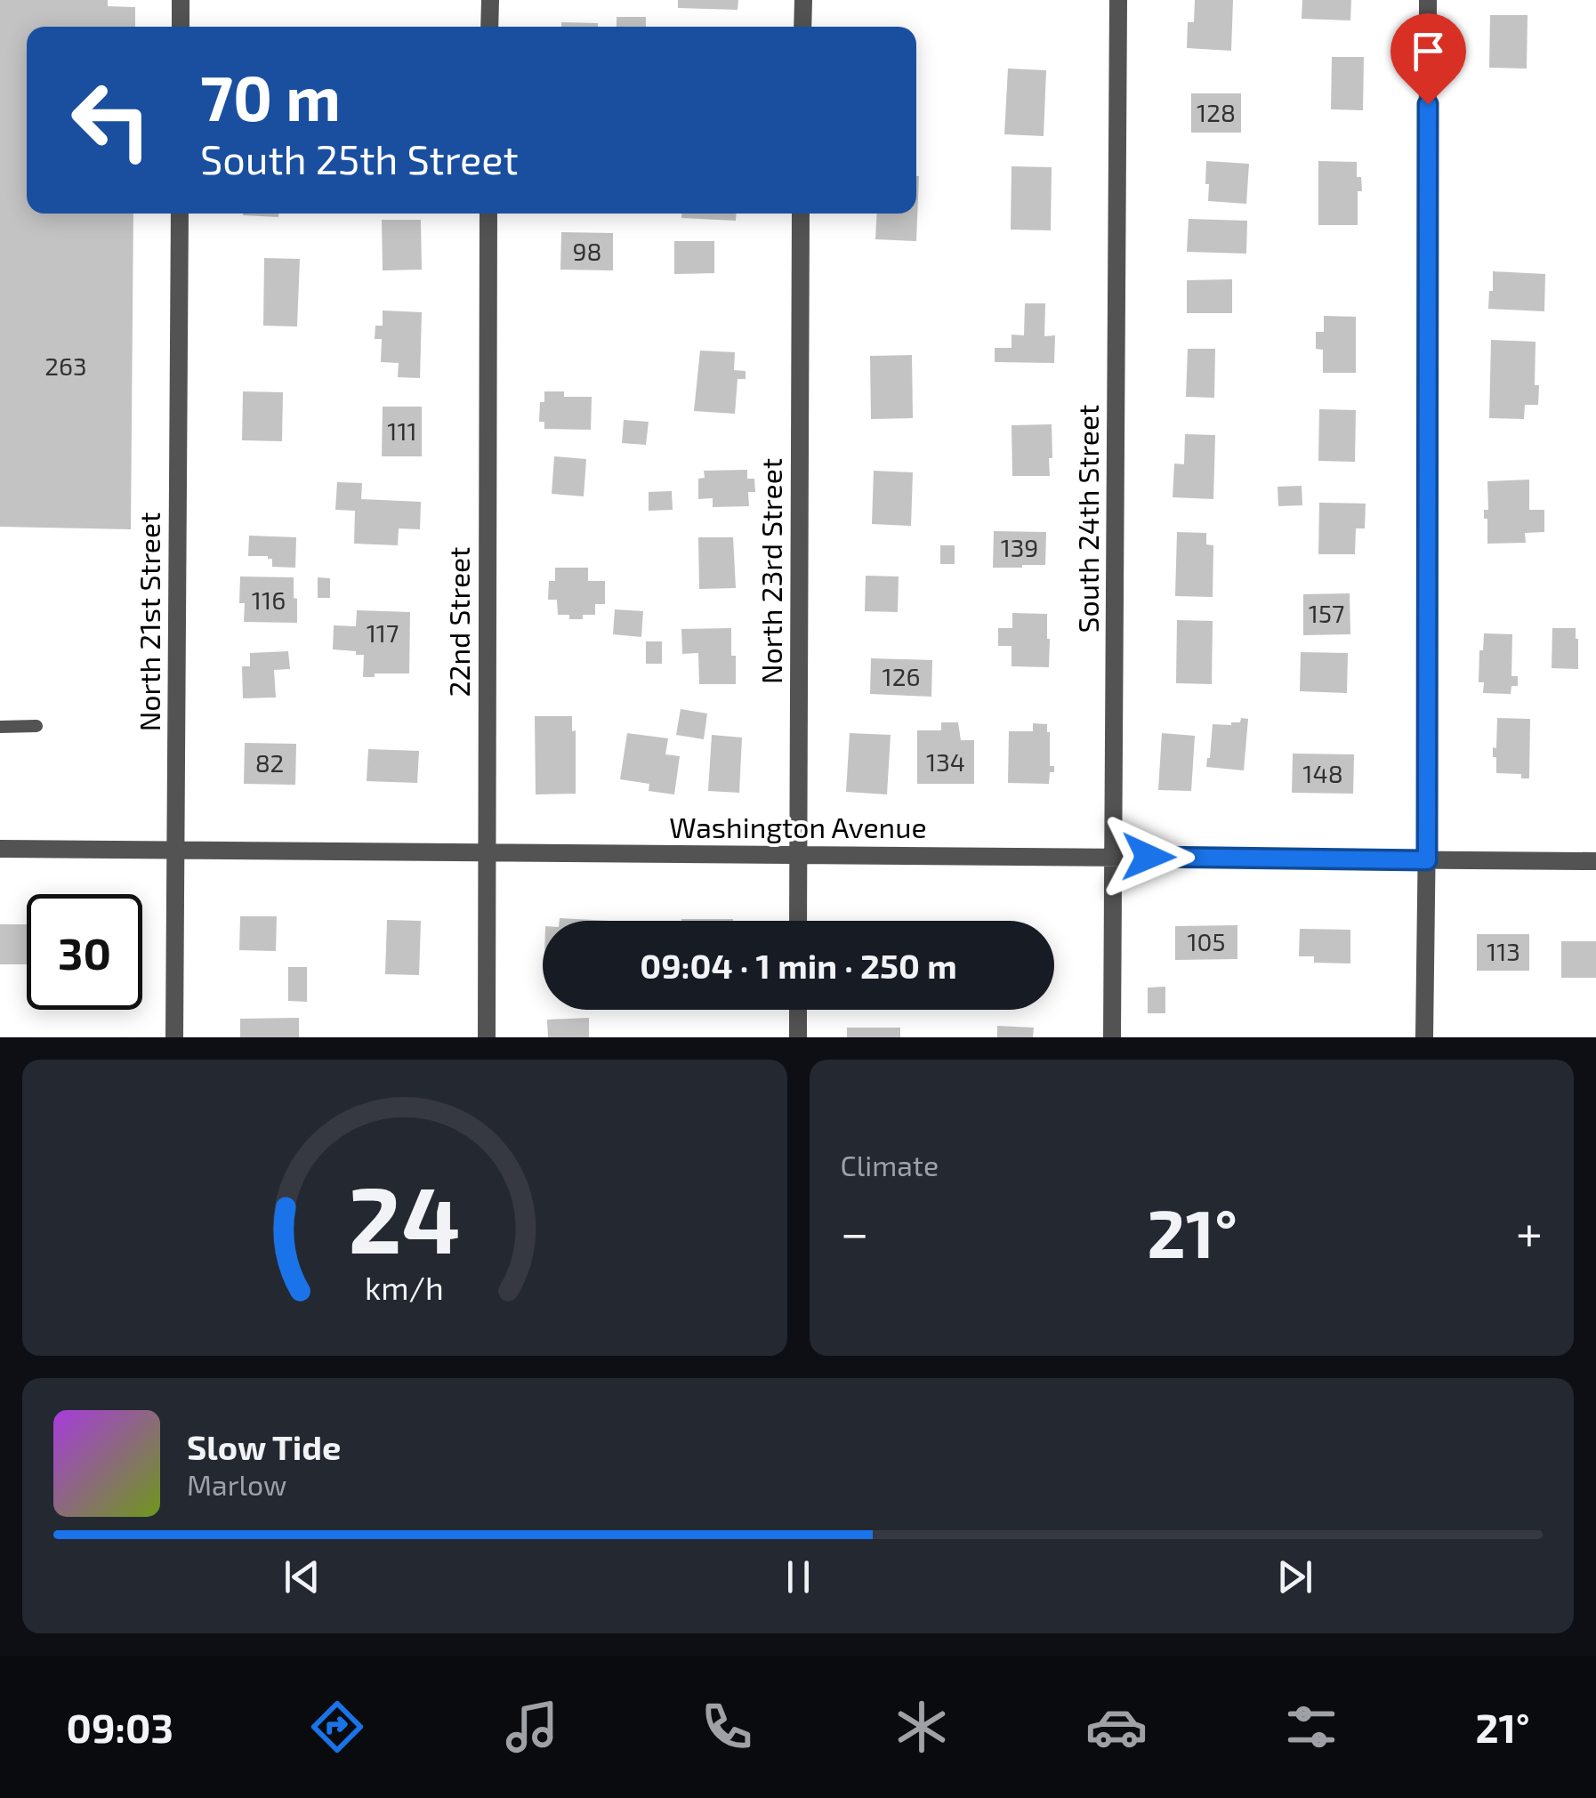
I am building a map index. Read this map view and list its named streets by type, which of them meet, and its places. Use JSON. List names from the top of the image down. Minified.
{"streets":{"street":["South 24th Street","North 23rd Street","North 21st Street","22nd Street","Washington Avenue"]},"crossings":[["South 24th Street","Washington Avenue"],["North 23rd Street","Washington Avenue"],["North 21st Street","Washington Avenue"],["22nd Street","Washington Avenue"]],"house_numbers":["128","98","263","111","139","116","157","117","126","134","82","148","105","113"],"page":{"turn":["70 m","South 25th Street"],"limit":"30","trip":"09:04 · 1 min · 250 m","tile":"Climate","heat":["−","21°","+"],"song":["Slow Tide","Marlow"],"tabs":["09:03","21°"],"gauge":["24","km/h"]}}
